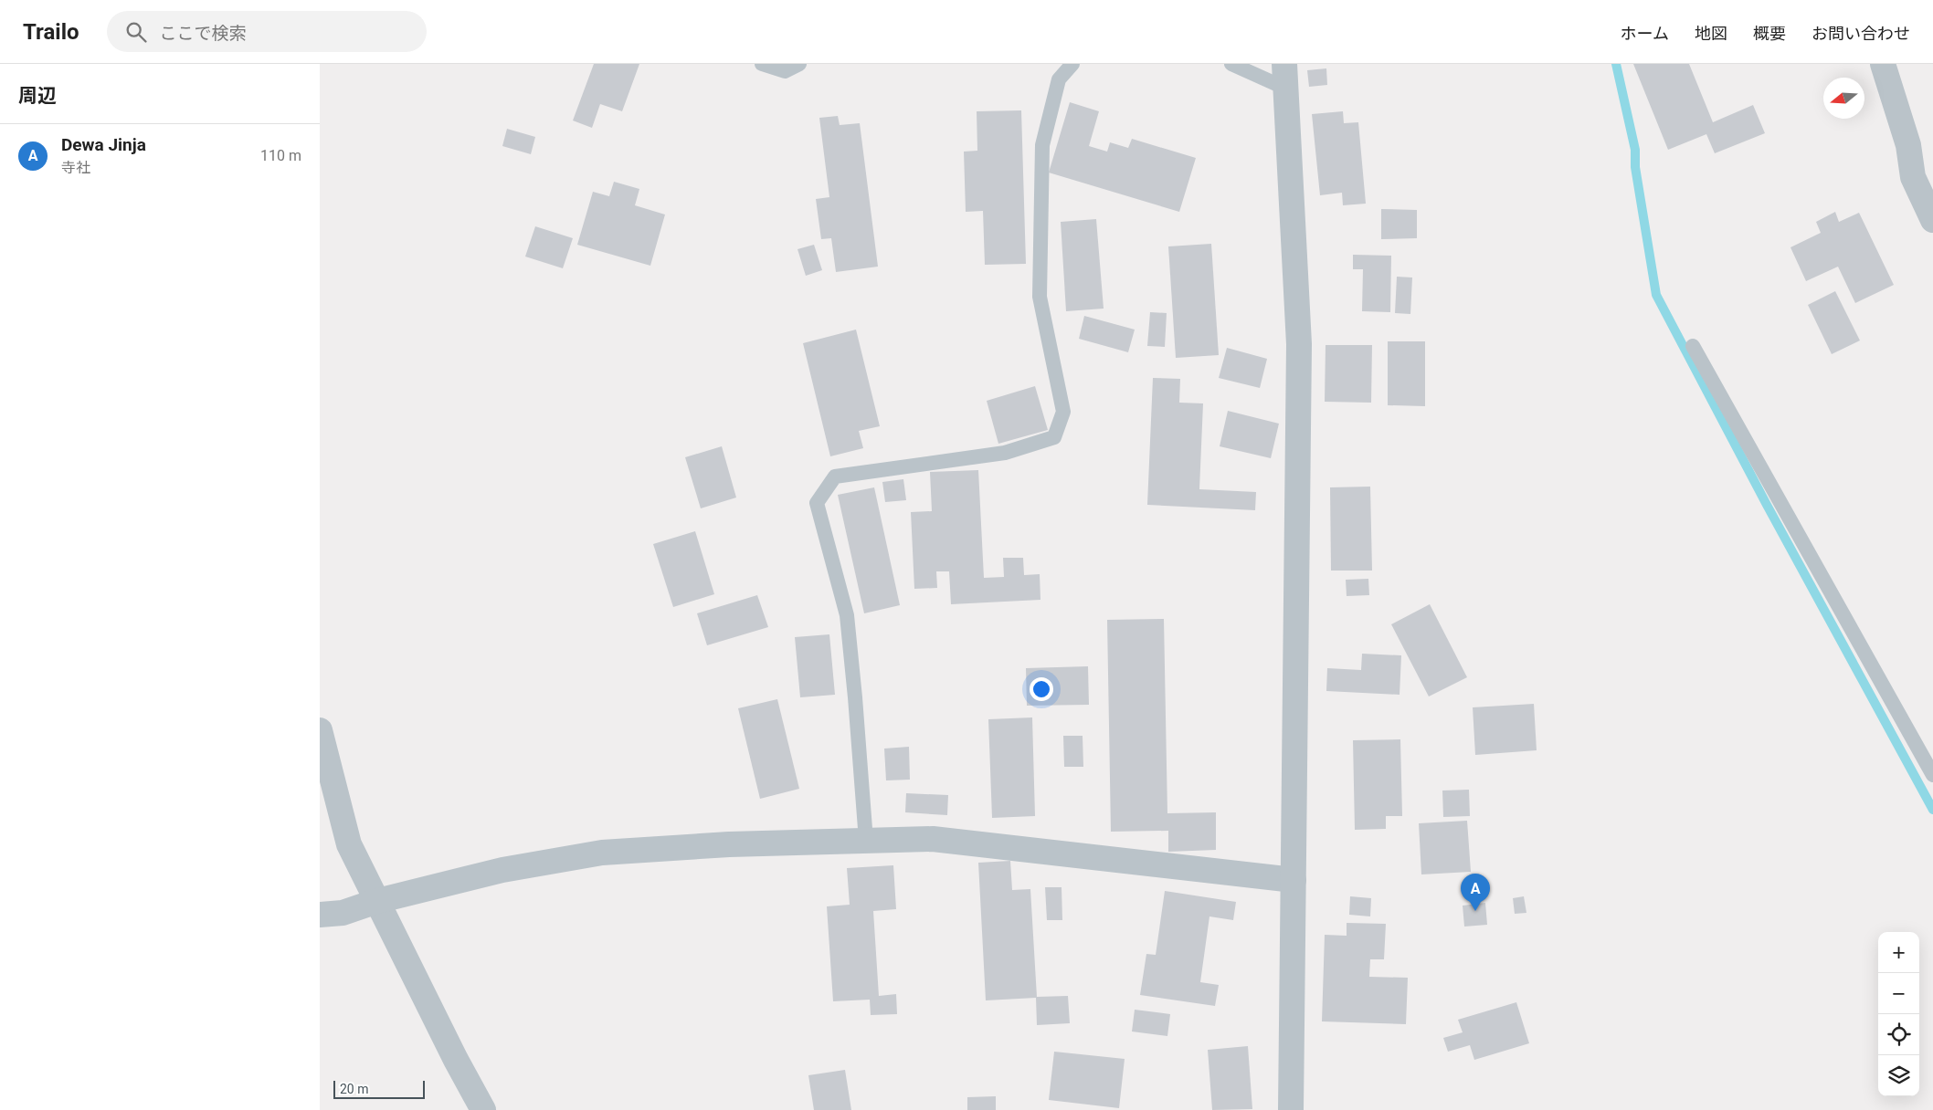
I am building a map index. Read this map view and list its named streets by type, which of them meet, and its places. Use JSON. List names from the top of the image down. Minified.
{"scale_bar":"20 m","north":"left","page":{"header":"Trailo","search":"ここで検索","nav":["ホーム","地図","概要","お問い合わせ"],"heading":"周辺","list":[{"mark":"A","name":"Dewa Jinja","note":"寺社","value":"110 m"}],"pins":"A","map_buttons":["+","−"],"scale":"20 m"}}
